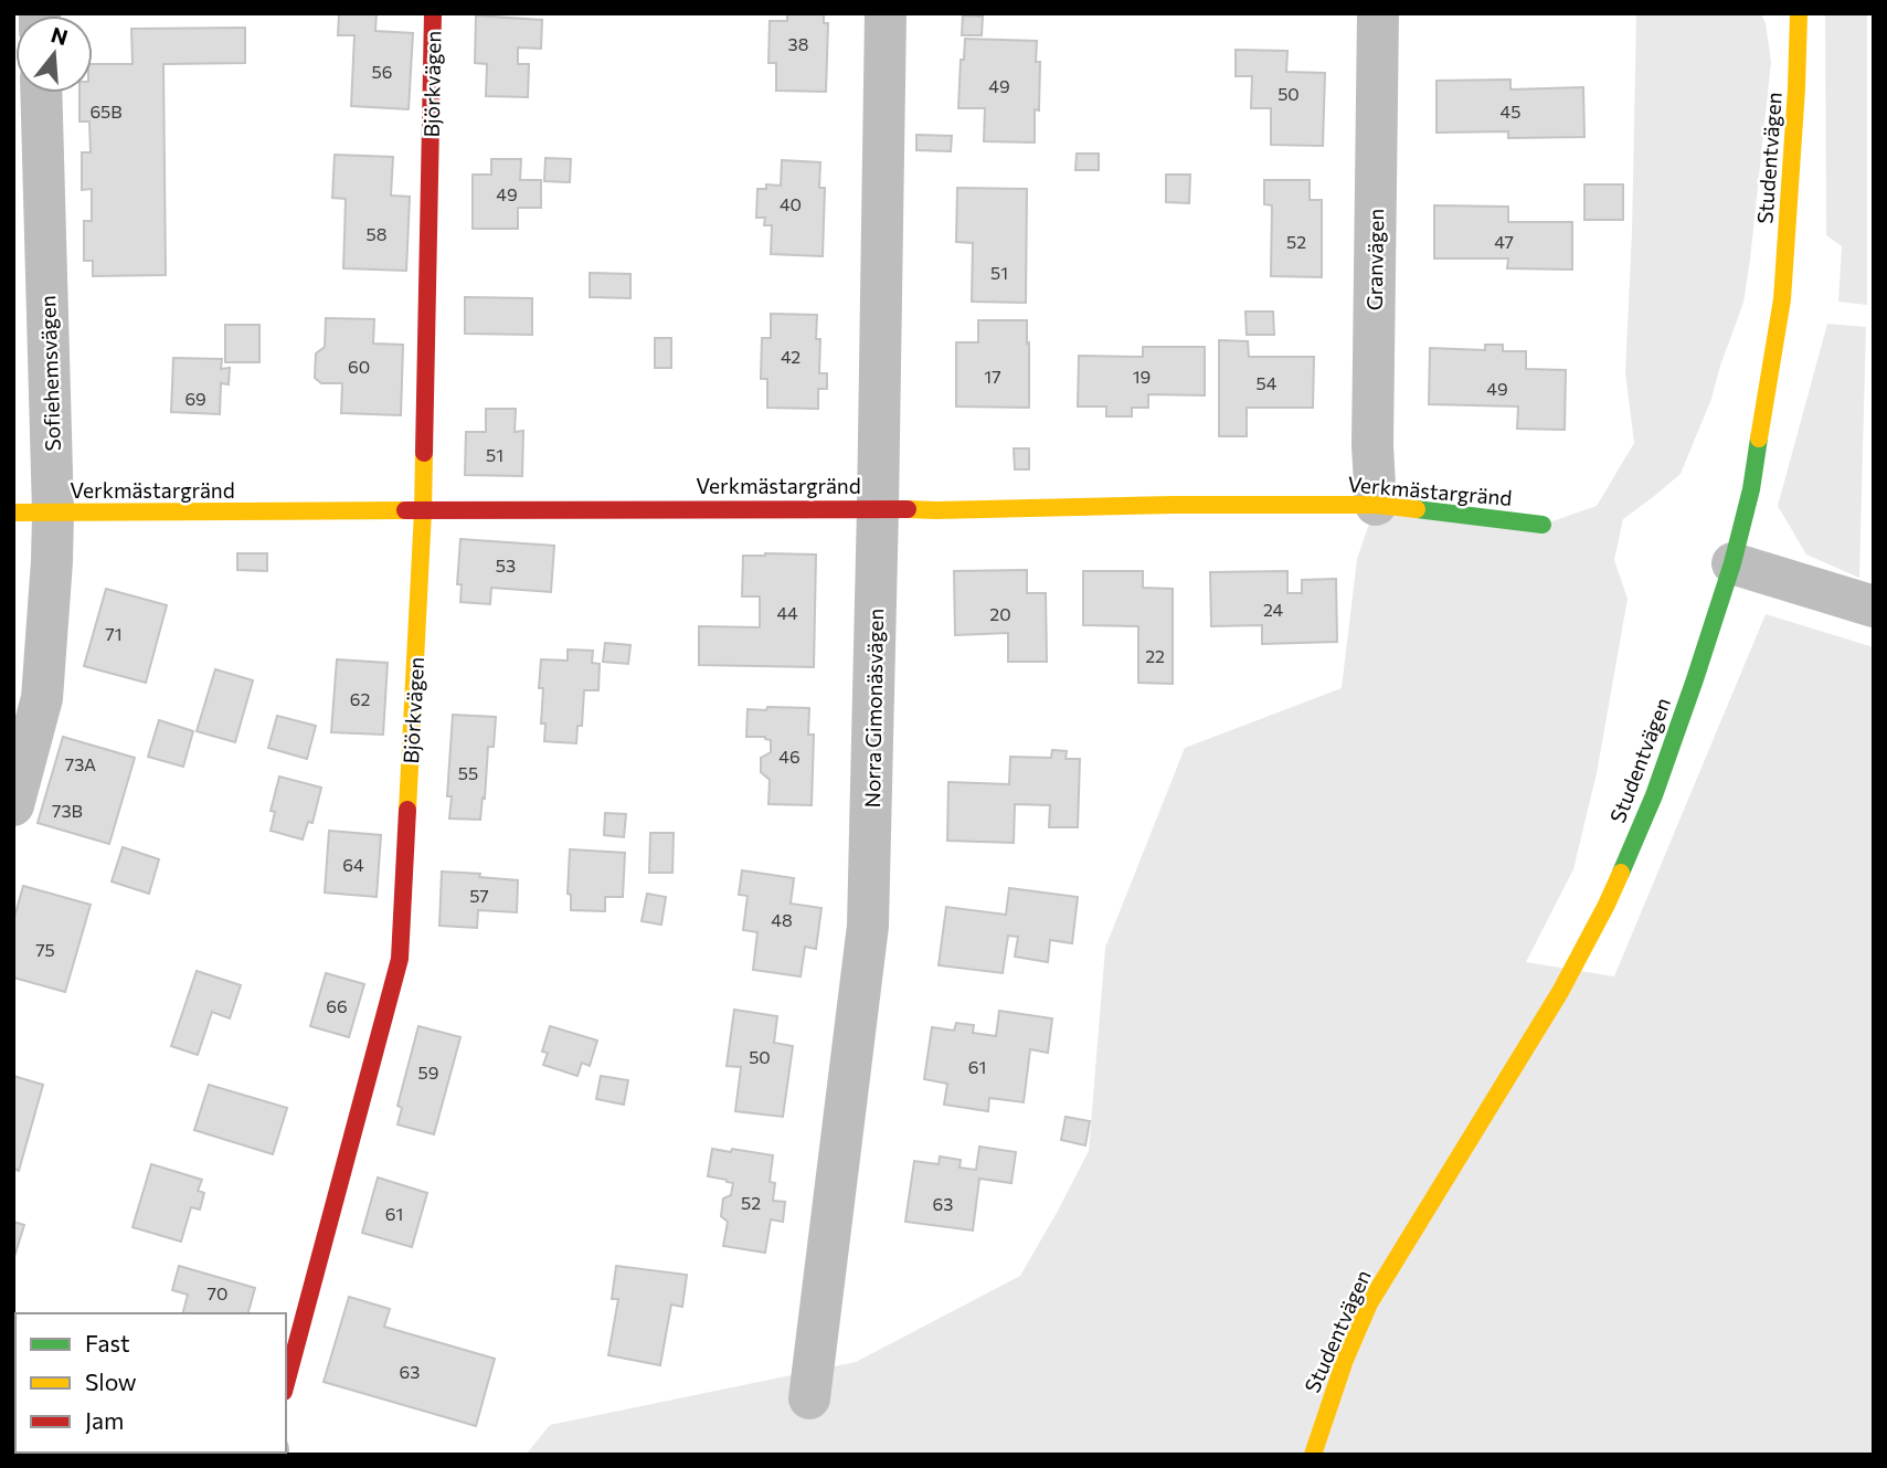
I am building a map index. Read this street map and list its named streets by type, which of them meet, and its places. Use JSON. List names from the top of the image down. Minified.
{"streets":{"street":["Björkvägen","Studentvägen","Granvägen","Sofiehemsvägen","Verkmästargränd","Norra Gimonäsvägen"]},"crossings":[["Björkvägen","Verkmästargränd"],["Granvägen","Verkmästargränd"],["Sofiehemsvägen","Verkmästargränd"],["Verkmästargränd","Norra Gimonäsvägen"]],"house_numbers":["38","56","49","50","65B","45","49","40","58","52","47","51","42","60","17","19","54","49","69","51","53","24","44","20","71","22","62","46","73A","55","73B","64","57","48","75","66","50","61","59","52","63","61","70","63"],"legend":["Fast","Slow","Jam"],"north":"top"}
